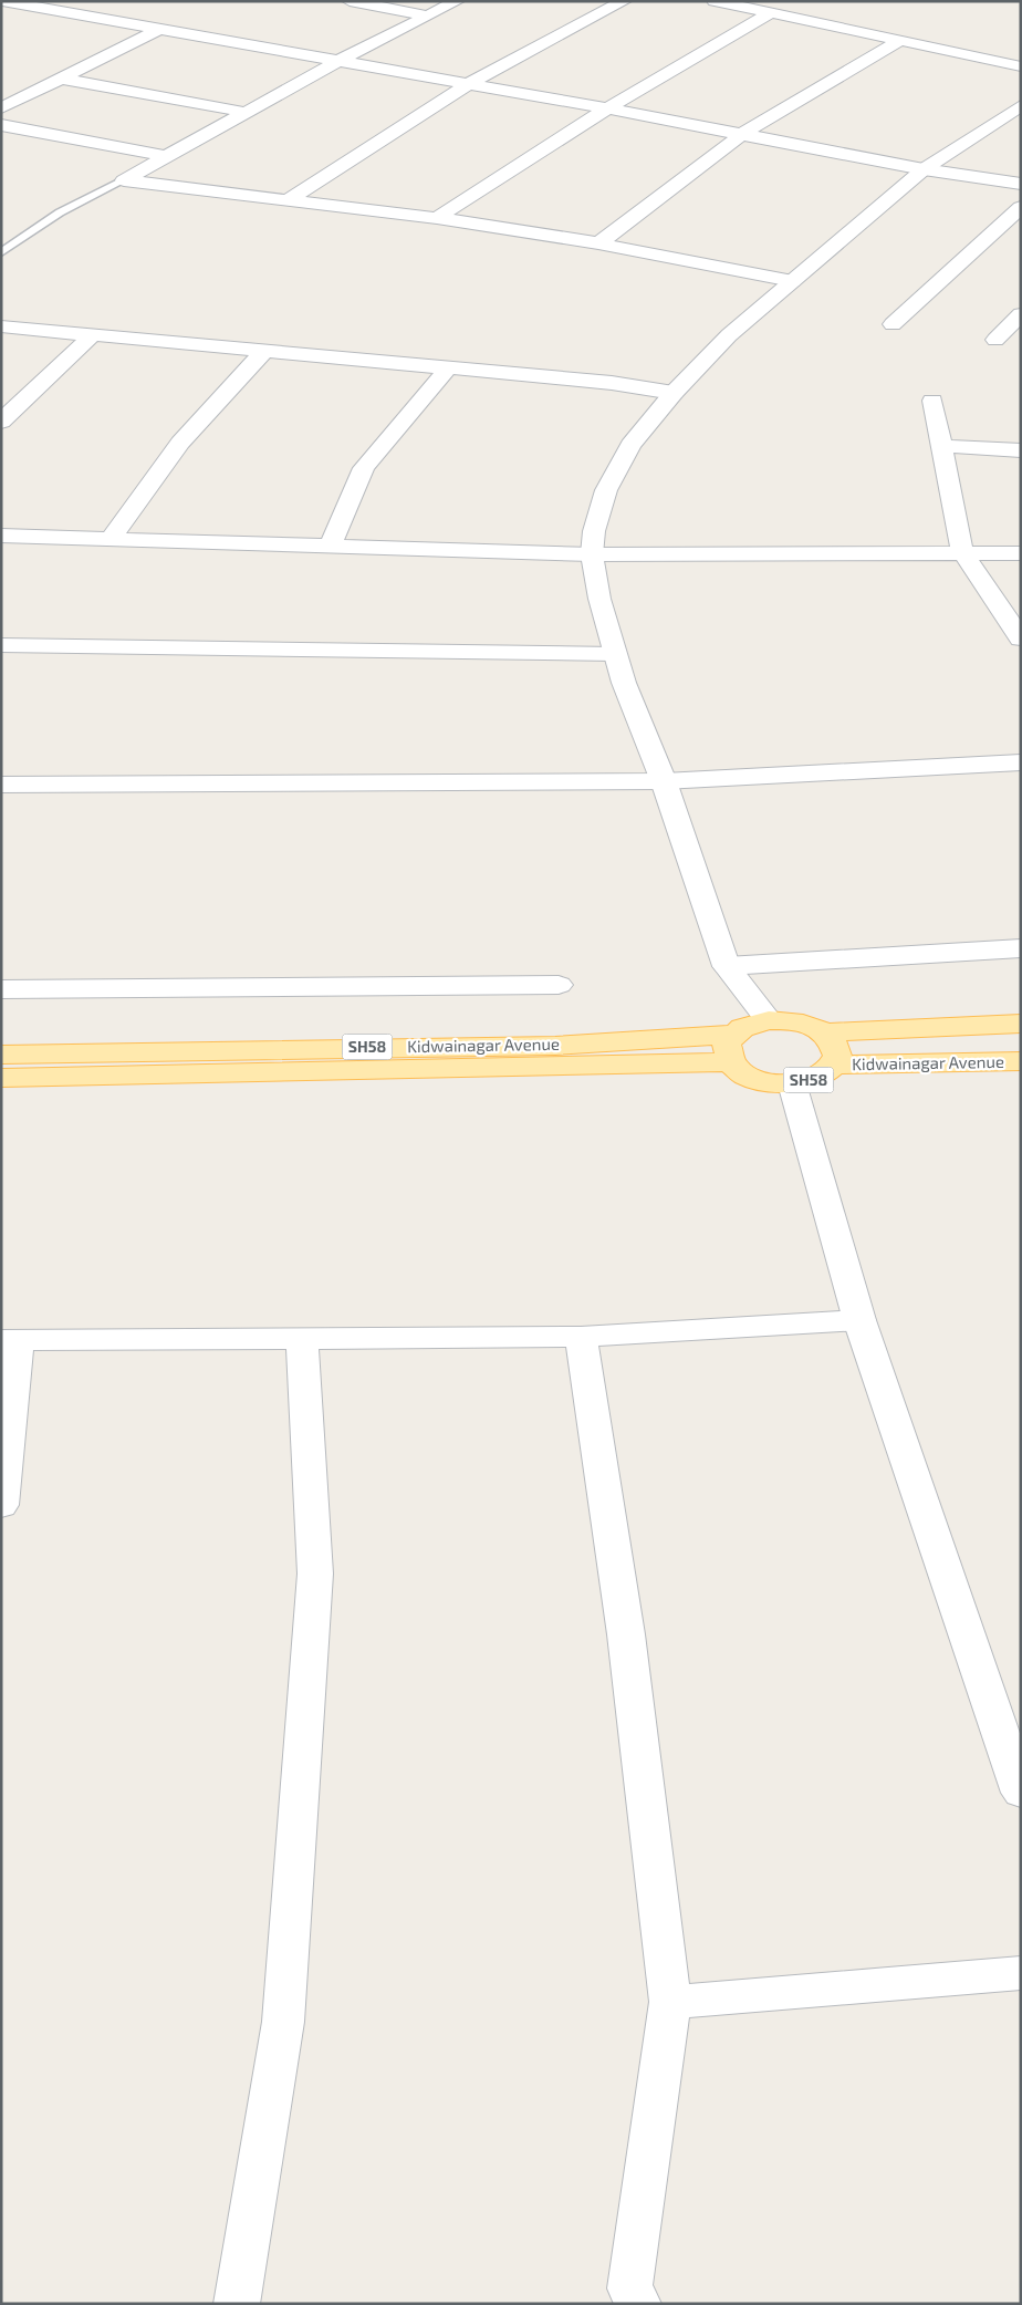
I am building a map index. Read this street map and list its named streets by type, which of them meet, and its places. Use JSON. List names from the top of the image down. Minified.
{"streets":{"main road":["Kidwainagar Avenue","SH58"]},"crossings":[["Kidwainagar Avenue","SH58"]]}
